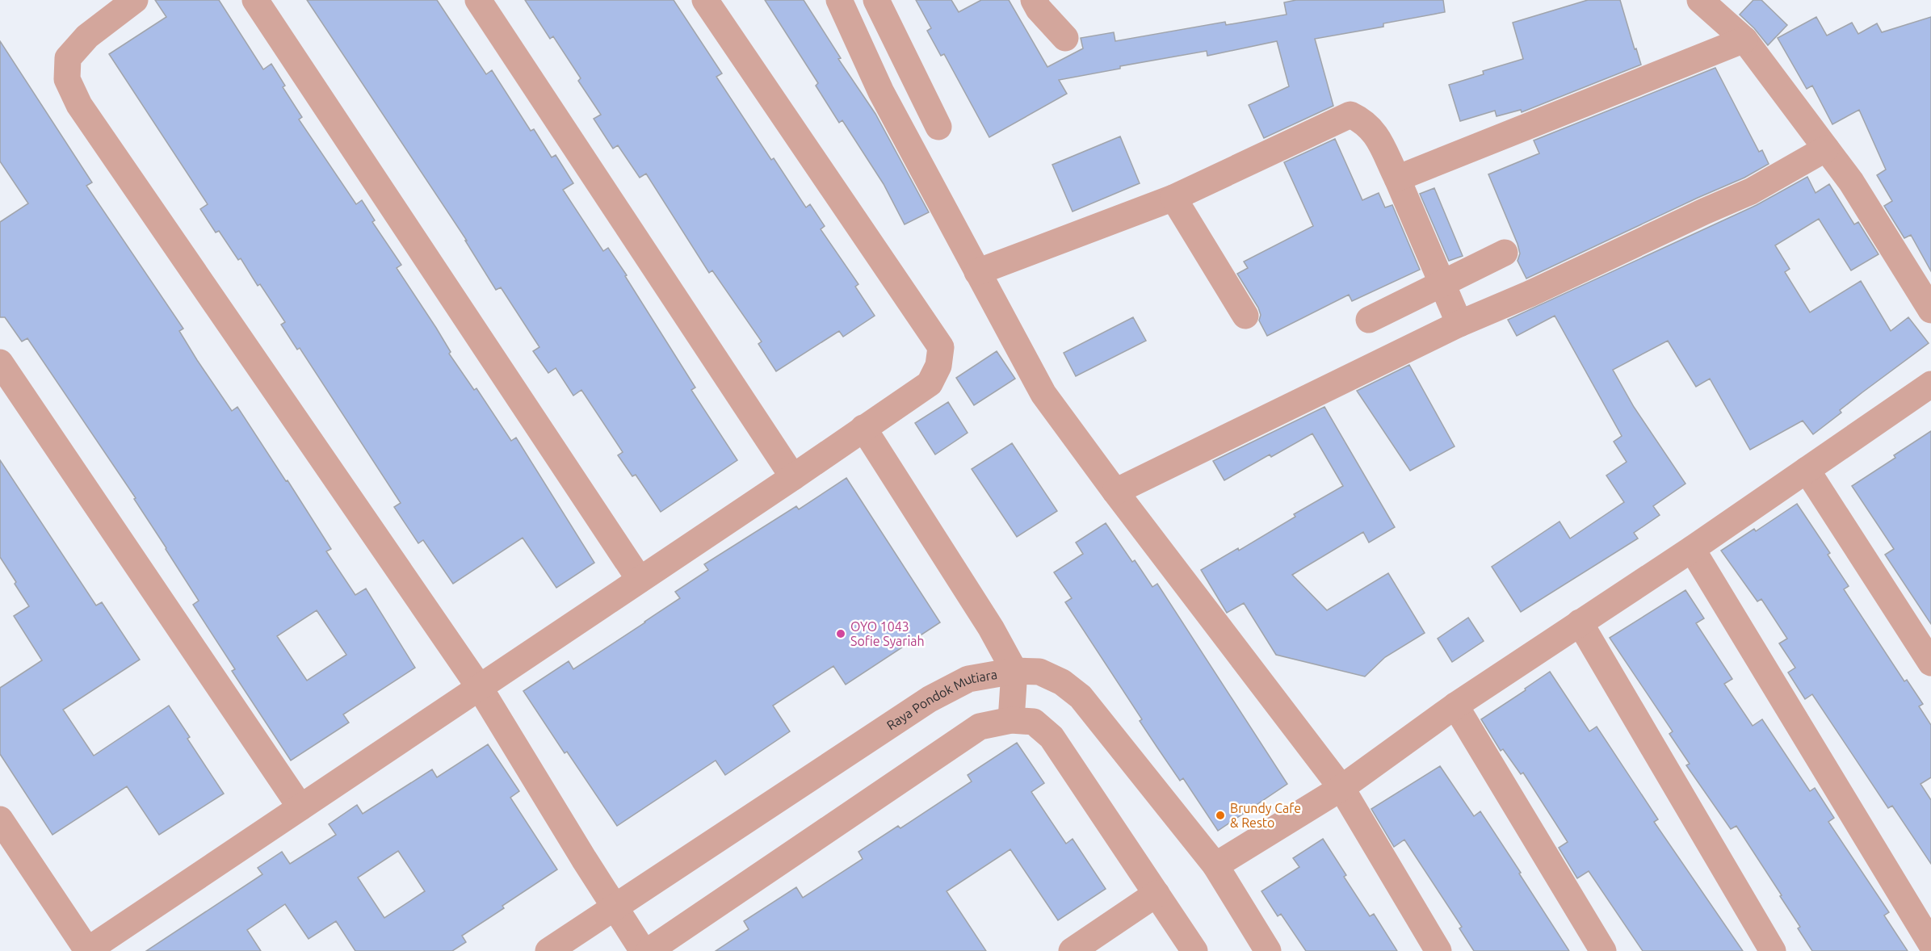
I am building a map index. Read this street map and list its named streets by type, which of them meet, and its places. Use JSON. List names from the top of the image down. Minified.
{"streets":{"street":["Raya Pondok Mutiara"]},"places":["OYO 1043 Sofie Syariah","Brundy Cafe & Resto"]}
